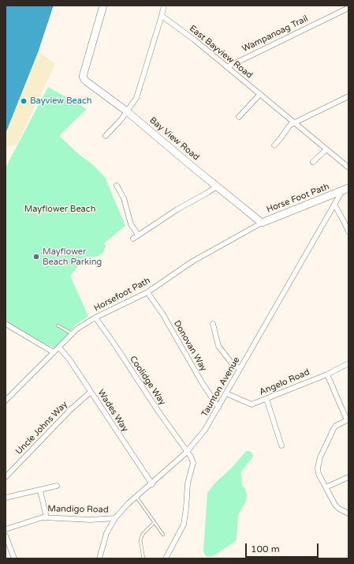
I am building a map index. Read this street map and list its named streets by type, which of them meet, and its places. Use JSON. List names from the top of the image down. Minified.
{"streets":{"street":["Wampanoag Trail","East Bayview Road","Bay View Road","Horse Foot Path","Horsefoot Path","Donovan Way","Coolidge Way","Angelo Road","Taunton Avenue","Wades Way","Uncle Johns Way","Mandigo Road"]},"crossings":[["Wampanoag Trail","East Bayview Road"],["Bay View Road","Horse Foot Path"],["Bay View Road","Horsefoot Path"],["Horse Foot Path","Horsefoot Path"],["Horse Foot Path","Taunton Avenue"],["Horsefoot Path","Donovan Way"],["Horsefoot Path","Coolidge Way"],["Horsefoot Path","Wades Way"],["Donovan Way","Taunton Avenue"],["Coolidge Way","Taunton Avenue"],["Angelo Road","Taunton Avenue"],["Taunton Avenue","Wades Way"],["Taunton Avenue","Mandigo Road"],["Wades Way","Uncle Johns Way"]],"parks":["Mayflower Beach"],"places":["Bayview Beach","Mayflower Beach Parking"],"scale_bar":"100 m"}
